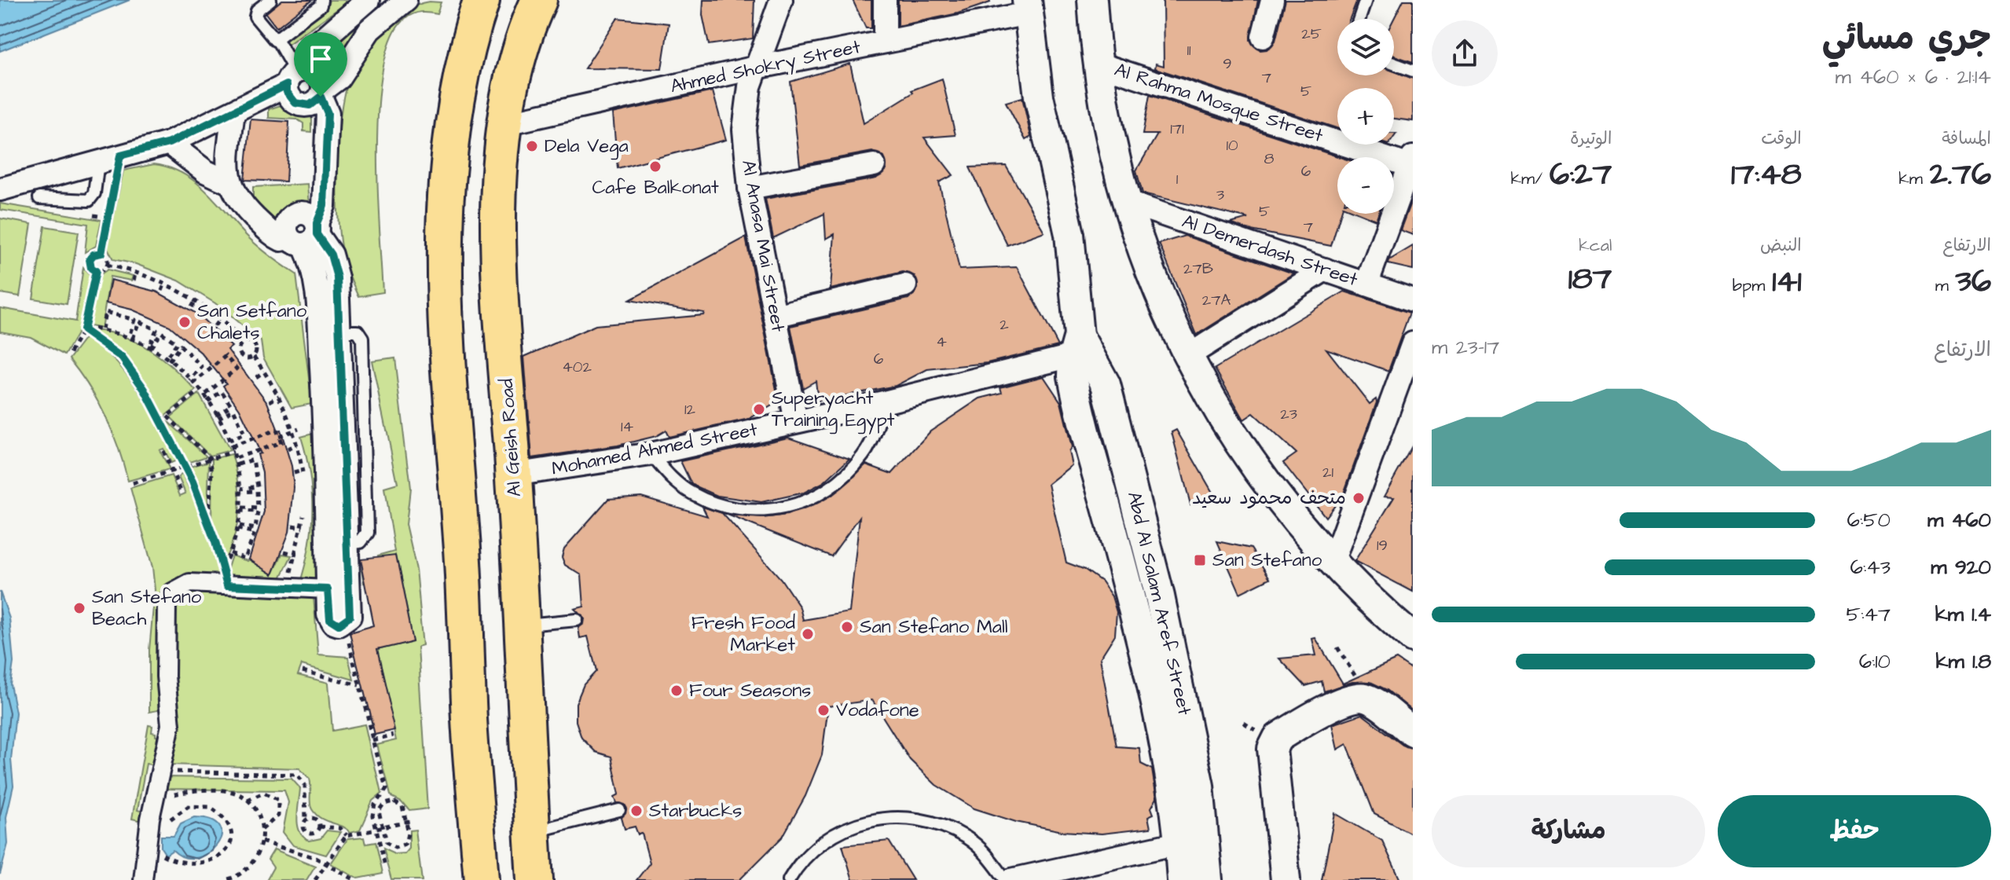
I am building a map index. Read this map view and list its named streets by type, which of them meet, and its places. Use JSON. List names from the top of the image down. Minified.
{"streets":{"highway":["Al Geish Road"],"street":["Ahmed Shokry Street","Al Rahma Mosque Street","Al Anasa Mai Street","Al Demerdash Street","Mohamed Ahmed Street","Abd Al Salam Aref Street"]},"crossings":[["Ahmed Shokry Street","Al Anasa Mai Street"],["Ahmed Shokry Street","Al Geish Road"],["Ahmed Shokry Street","Abd Al Salam Aref Street"],["Al Anasa Mai Street","Mohamed Ahmed Street"],["Al Geish Road","Mohamed Ahmed Street"],["Mohamed Ahmed Street","Abd Al Salam Aref Street"]],"places":{"other":["Dela Vega","Cafe Balkonat","San Setfano Chalets","Superyacht Training Egypt","متحف محمود سعيد","San Stefano Beach","San Stefano Mall","Fresh Food Market","Four Seasons","Vodafone","Starbucks"],"transit":["San Stefano"]},"house_numbers":["25","11","9","7","5","171","10","8","6","1","3","5","7","27B","27A","2","4","6","402","12","23","14","21","19"],"page":{"heading":["جري مسائي","21:14 · 6 × 460 m"],"map_buttons":["+","−"],"stats":[["المسافة","2.76 km"],["الوقت","17:48"],["الوتيرة","6:27 /km"],["الارتفاع","36 m"],["النبض","141 bpm"],["kcal","187"]],"chart":["الارتفاع","17–23 m"],"list":[{"name":"460 m","note":"6:50"},{"name":"920 m","note":"6:43"},{"name":"1.4 km","note":"5:47"},{"name":"1.8 km","note":"6:10"}],"buttons":["حفظ","مشاركة"]}}
